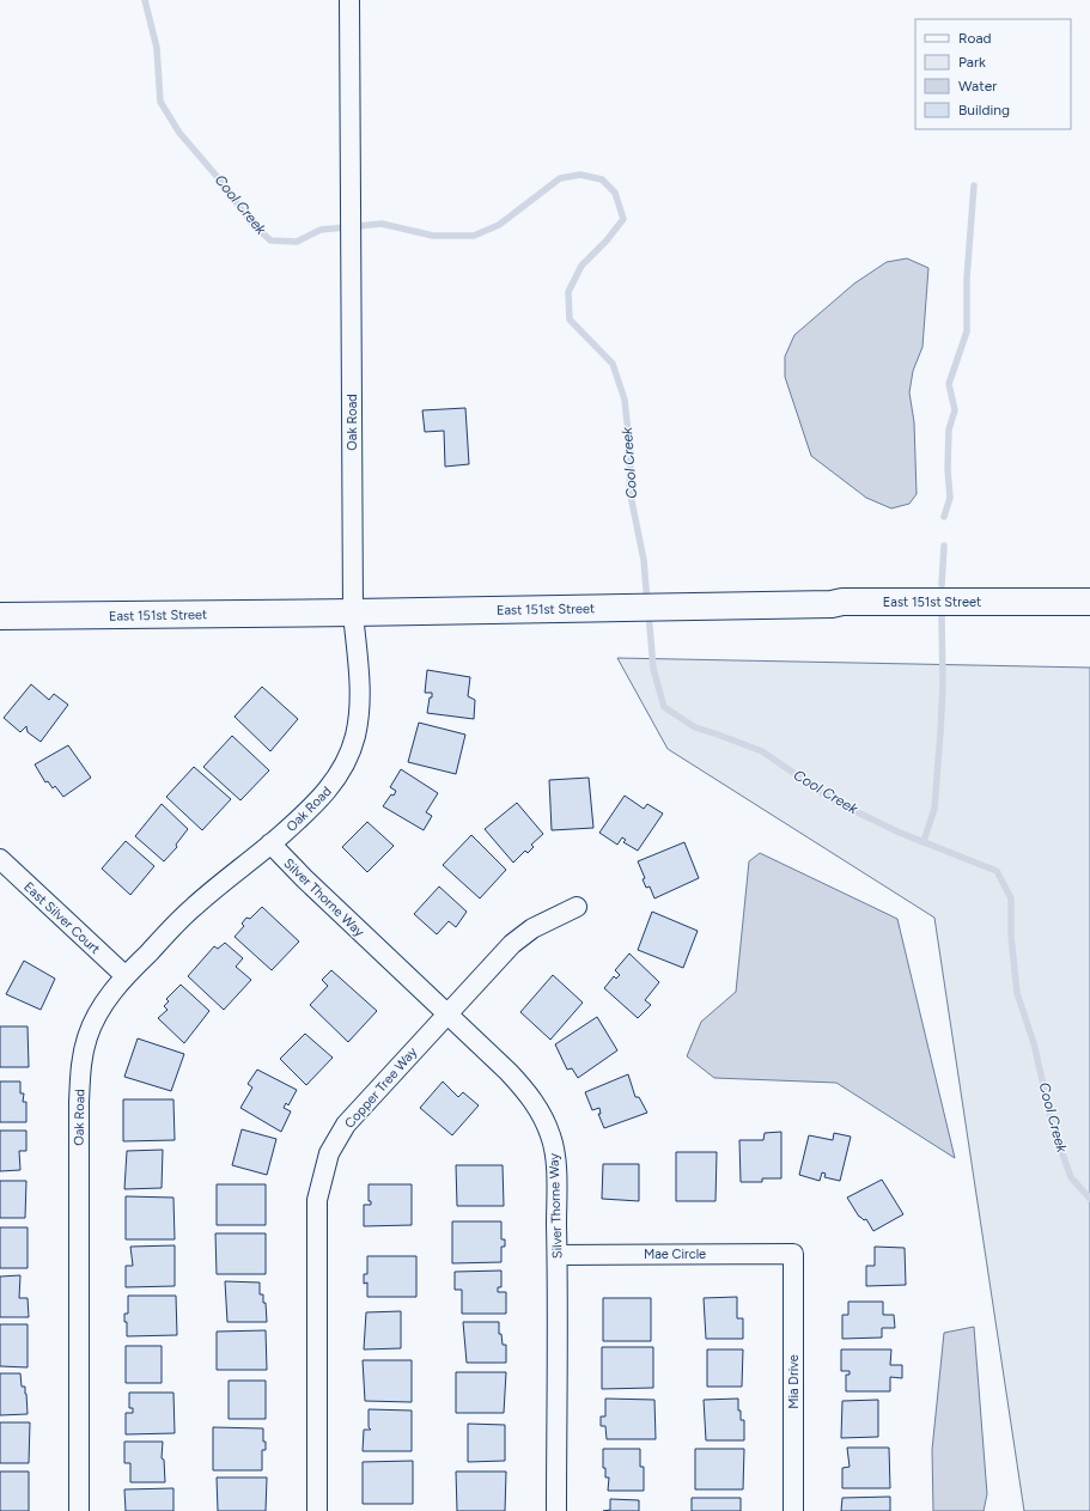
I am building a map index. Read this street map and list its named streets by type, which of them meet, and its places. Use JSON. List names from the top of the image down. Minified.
{"streets":{"street":["Oak Road","East 151st Street","Silver Thorne Way","East Silver Court","Copper Tree Way","Mae Circle","Mia Drive"]},"crossings":[["Oak Road","East 151st Street"],["Oak Road","Silver Thorne Way"],["Oak Road","East Silver Court"],["Silver Thorne Way","Copper Tree Way"],["Silver Thorne Way","Mae Circle"],["Mae Circle","Mia Drive"]],"water":["Cool Creek"],"legend":["Road","Park","Water","Building"]}
